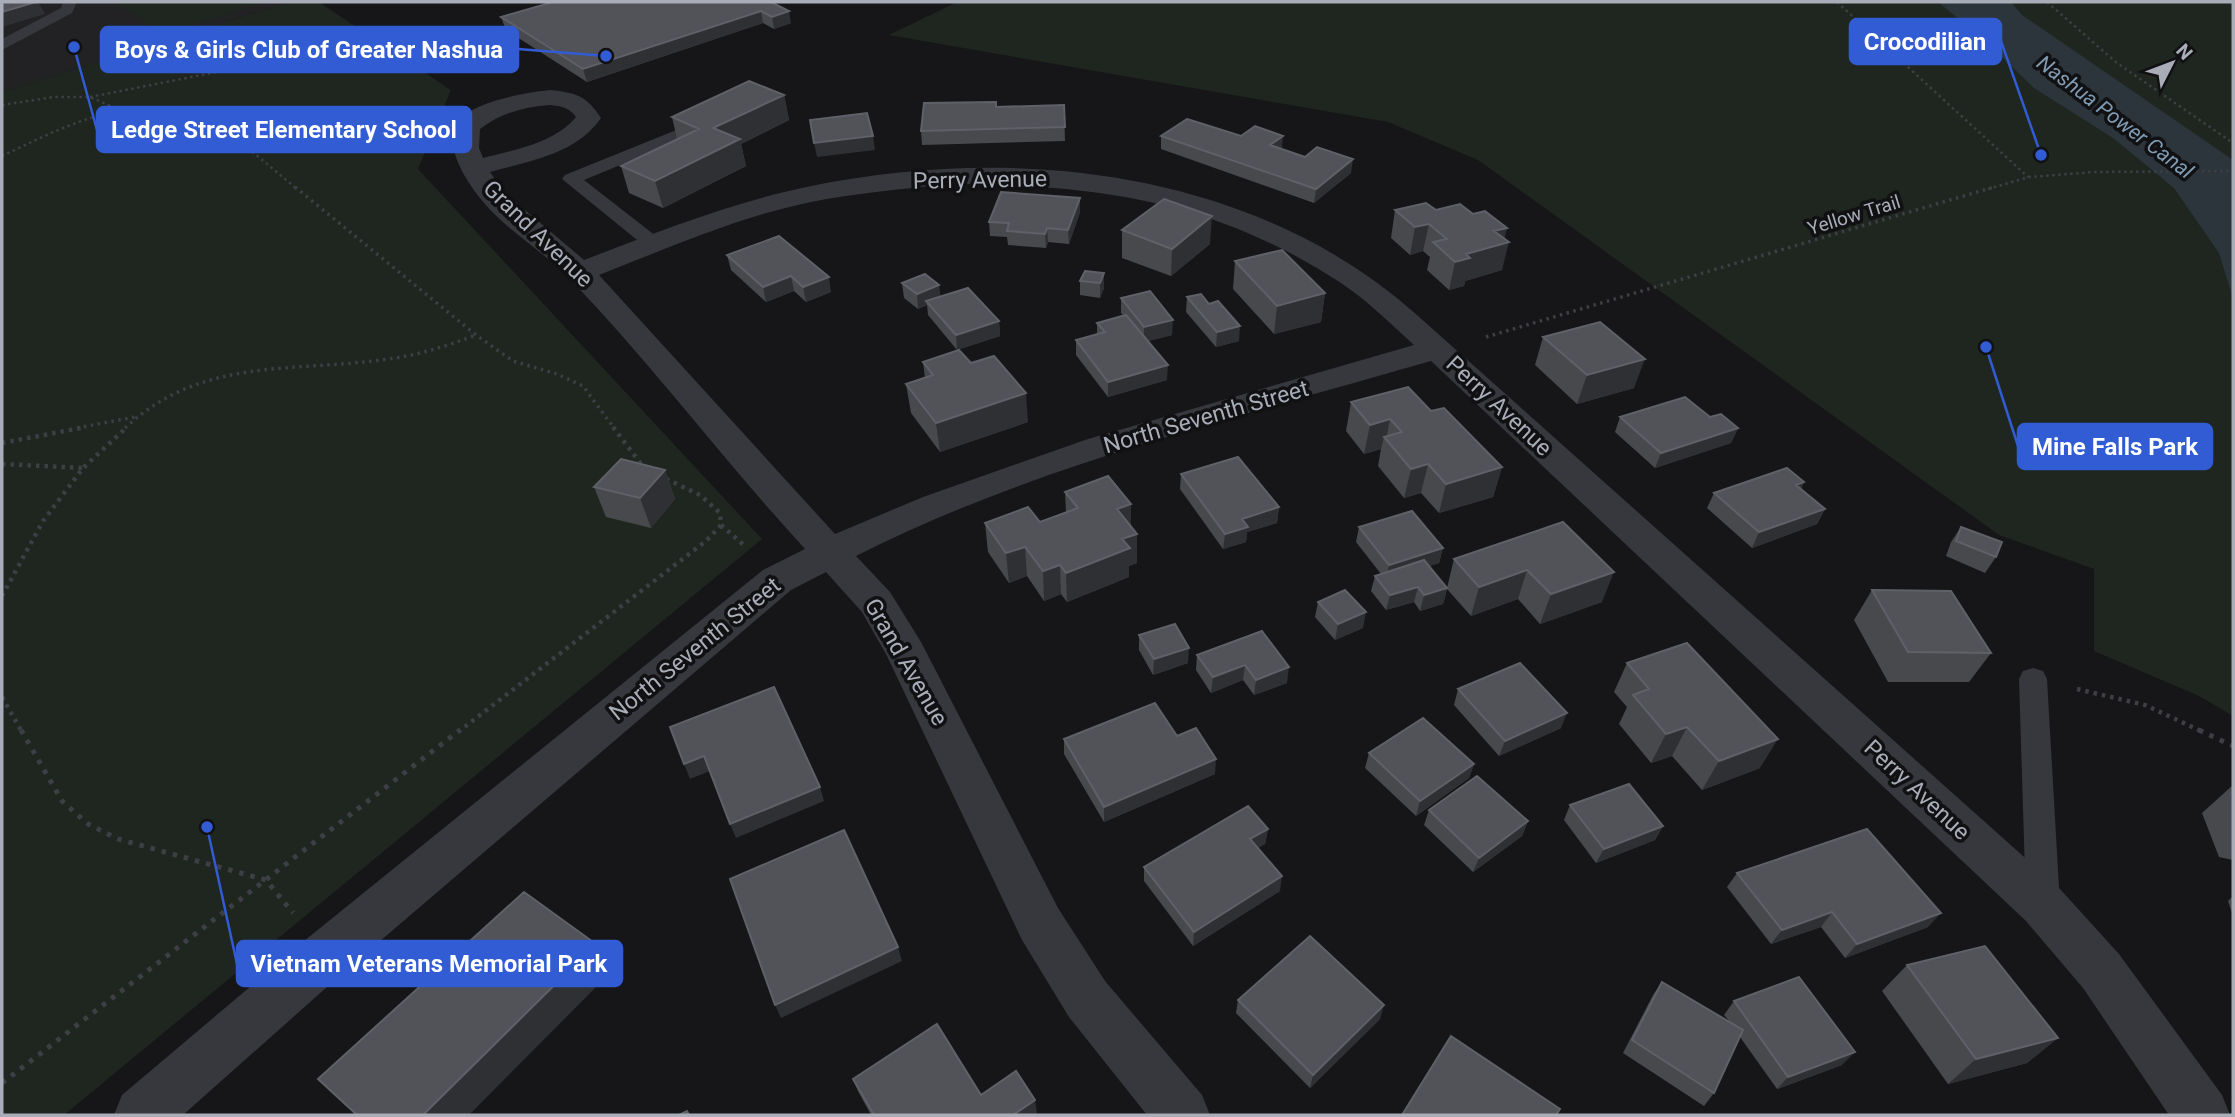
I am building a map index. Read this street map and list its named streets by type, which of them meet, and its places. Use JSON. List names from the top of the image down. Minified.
{"streets":{"street":["Perry Avenue","Grand Avenue","North Seventh Street"],"path":["Yellow Trail"]},"crossings":[["Perry Avenue","Yellow Trail"],["Perry Avenue","Grand Avenue"],["Perry Avenue","North Seventh Street"],["Yellow Trail","North Seventh Street"],["Grand Avenue","North Seventh Street"]],"water":["Nashua Power Canal"],"places":["Ledge Street Elementary School","Boys & Girls Club of Greater Nashua","Crocodilian","Mine Falls Park","Vietnam Veterans Memorial Park"],"north":"top right"}
